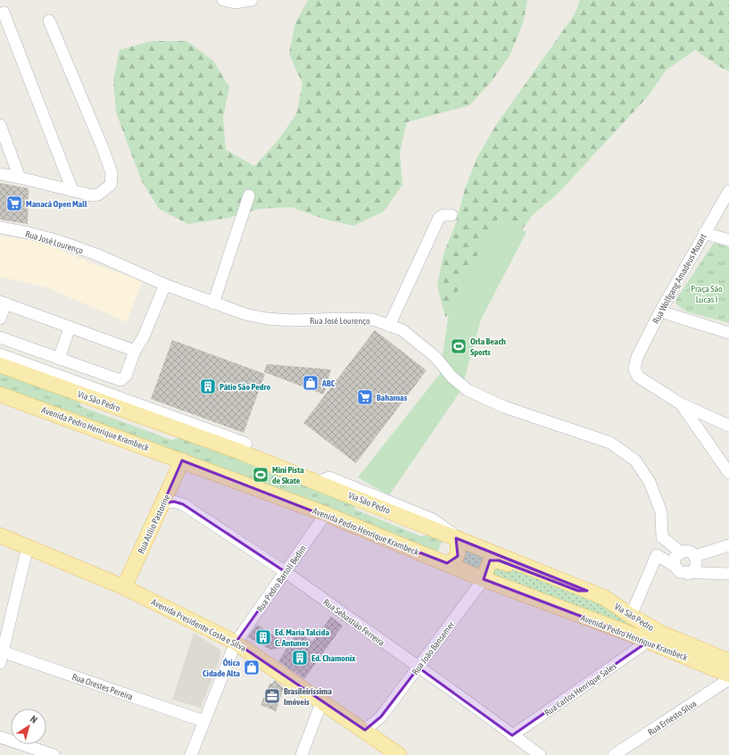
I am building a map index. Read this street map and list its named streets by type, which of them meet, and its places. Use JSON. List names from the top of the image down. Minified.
{"streets":{"main road":["Via São Pedro","Avenida Pedro Henrique Krambeck","Rua Atílio Pastorine","Avenida Presidente Costa e Silva"],"street":["Rua José Lourenço","Rua Wolfgang Amadeus Mozart","Rua Pedro Bartoli Bedim","Rua Sebastião Ferreira","Rua João Bansemer","Rua Orestes Pereira","Rua Carlos Henrique Sales","Rua Ernesto Silva"]},"crossings":[["Rua José Lourenço","Via São Pedro"],["Avenida Pedro Henrique Krambeck","Rua Atílio Pastorine"],["Avenida Pedro Henrique Krambeck","Rua Pedro Bartoli Bedim"],["Avenida Pedro Henrique Krambeck","Rua João Bansemer"],["Avenida Pedro Henrique Krambeck","Rua Carlos Henrique Sales"],["Rua Atílio Pastorine","Rua Sebastião Ferreira"],["Rua Atílio Pastorine","Avenida Presidente Costa e Silva"],["Rua Pedro Bartoli Bedim","Rua Sebastião Ferreira"],["Rua Pedro Bartoli Bedim","Avenida Presidente Costa e Silva"],["Rua Pedro Bartoli Bedim","Rua Orestes Pereira"],["Rua Sebastião Ferreira","Rua João Bansemer"],["Rua Sebastião Ferreira","Rua Carlos Henrique Sales"],["Avenida Presidente Costa e Silva","Rua João Bansemer"]],"parks":["Praça São Lucas I"],"places":{"supermarket":["Manacá Open Mall","Bahamas"],"sports":["Orla Beach Sports","Mini Pista de Skate"],"shop":["ABC","Ótica Cidade Alta"],"building":["Pátio São Pedro","Ed. Maria Talcida C. Antunes","Ed. Chamonix"],"office":["Brasileiríssima Imóveis"]},"north":"top right"}
